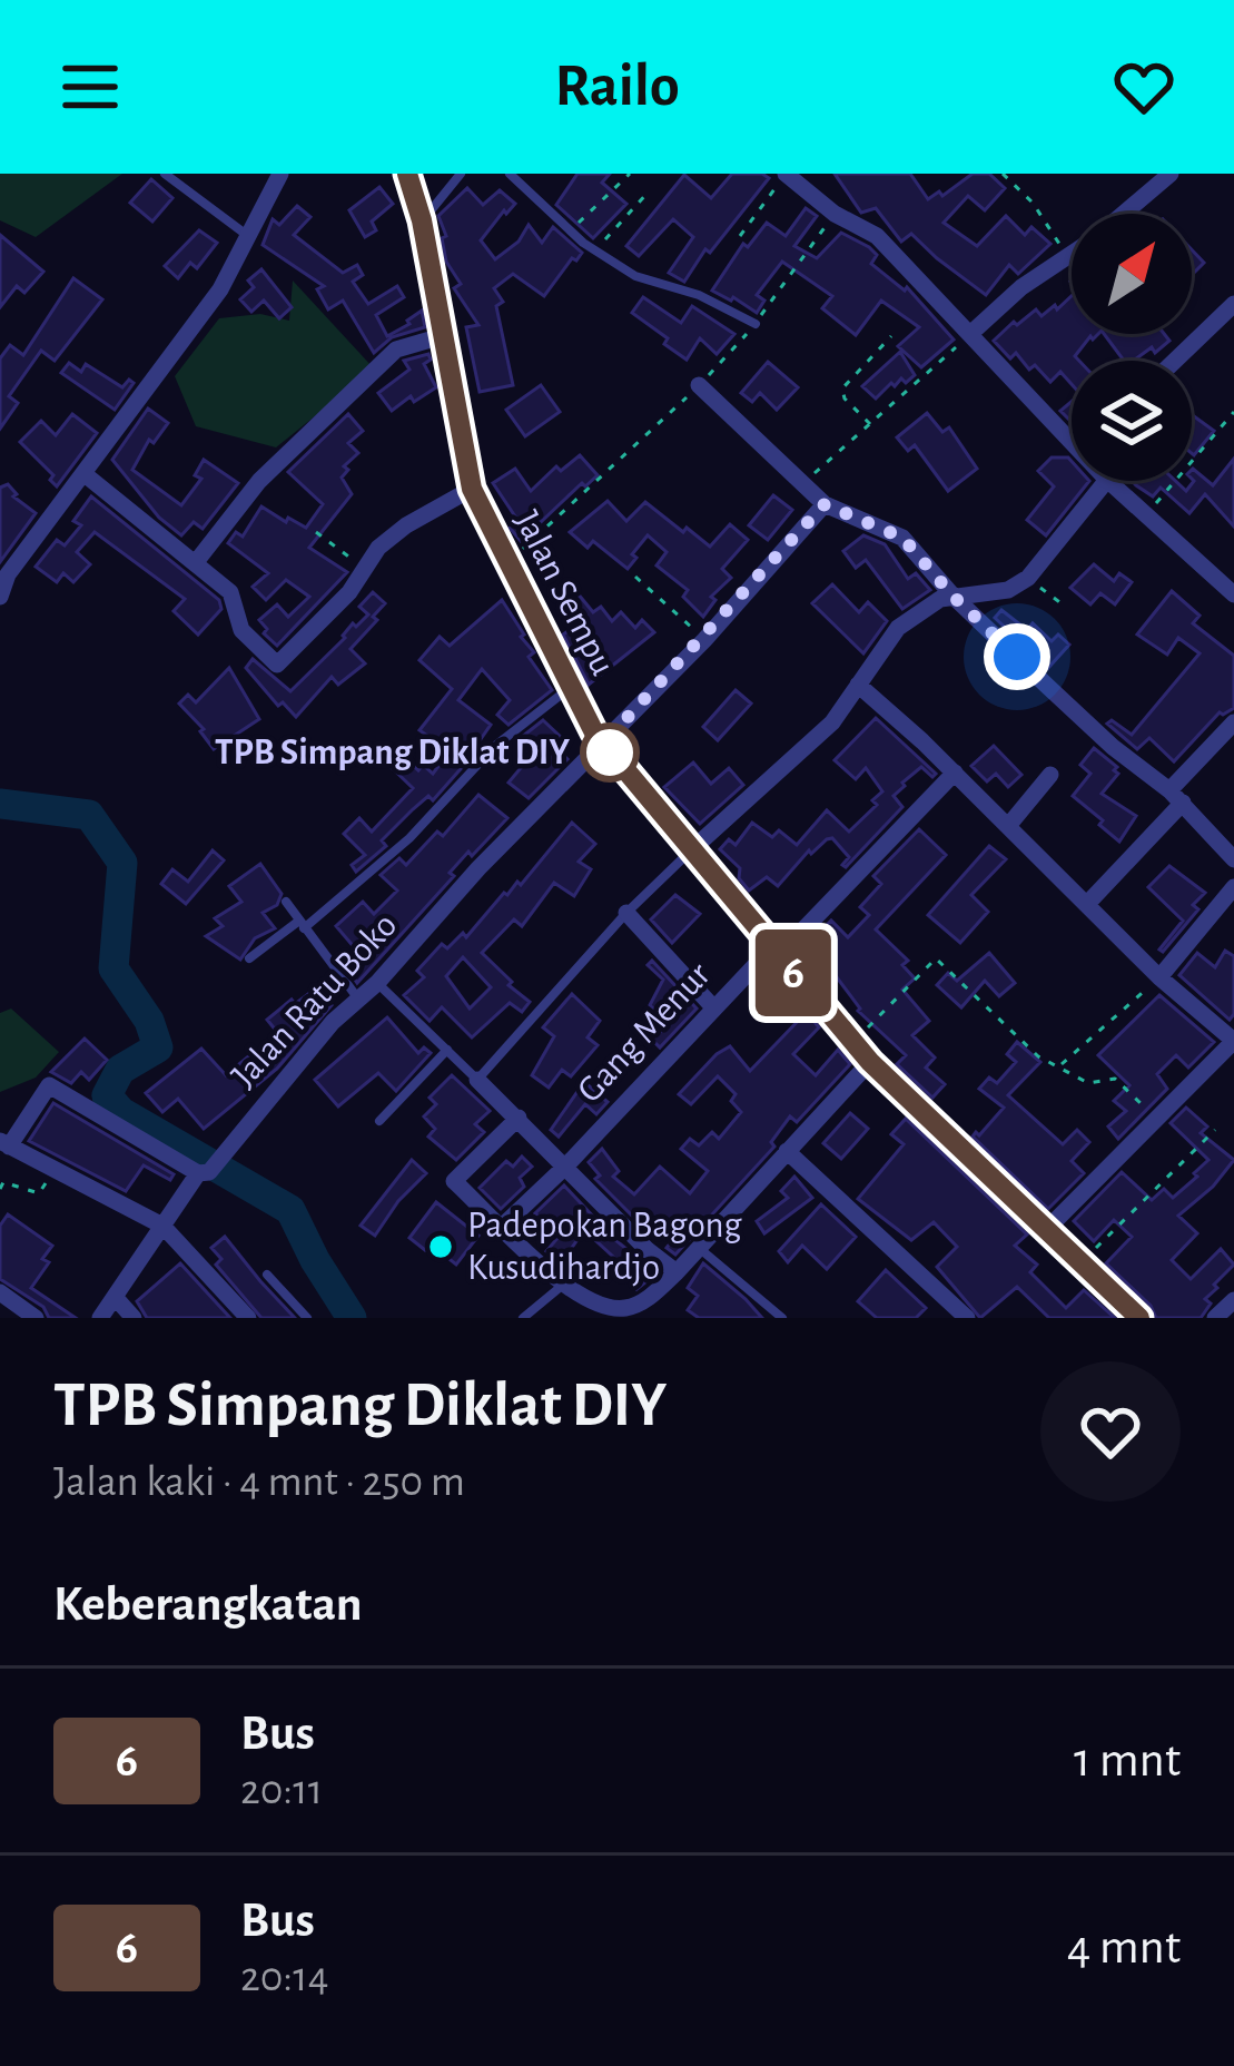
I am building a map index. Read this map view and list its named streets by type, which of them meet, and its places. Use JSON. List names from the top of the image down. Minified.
{"streets":{"main road":["Jalan Sempu"],"street":["Jalan Ratu Boko","Gang Menur"]},"crossings":[["Jalan Sempu","Jalan Ratu Boko"],["Jalan Sempu","Gang Menur"]],"places":["TPB Simpang Diklat DIY","Padepokan Bagong Kusudihardjo"],"lines":["bus line 6"],"north":"top right","page":{"header":"Railo","on_map":"6","heading":[["TPB Simpang Diklat DIY","Jalan kaki · 4 mnt · 250 m"],"Keberangkatan"],"list":[{"mark":"6","name":"Bus","note":"20:11","value":"1 mnt"},{"mark":"6","name":"Bus","note":"20:14","value":"4 mnt"}]}}
